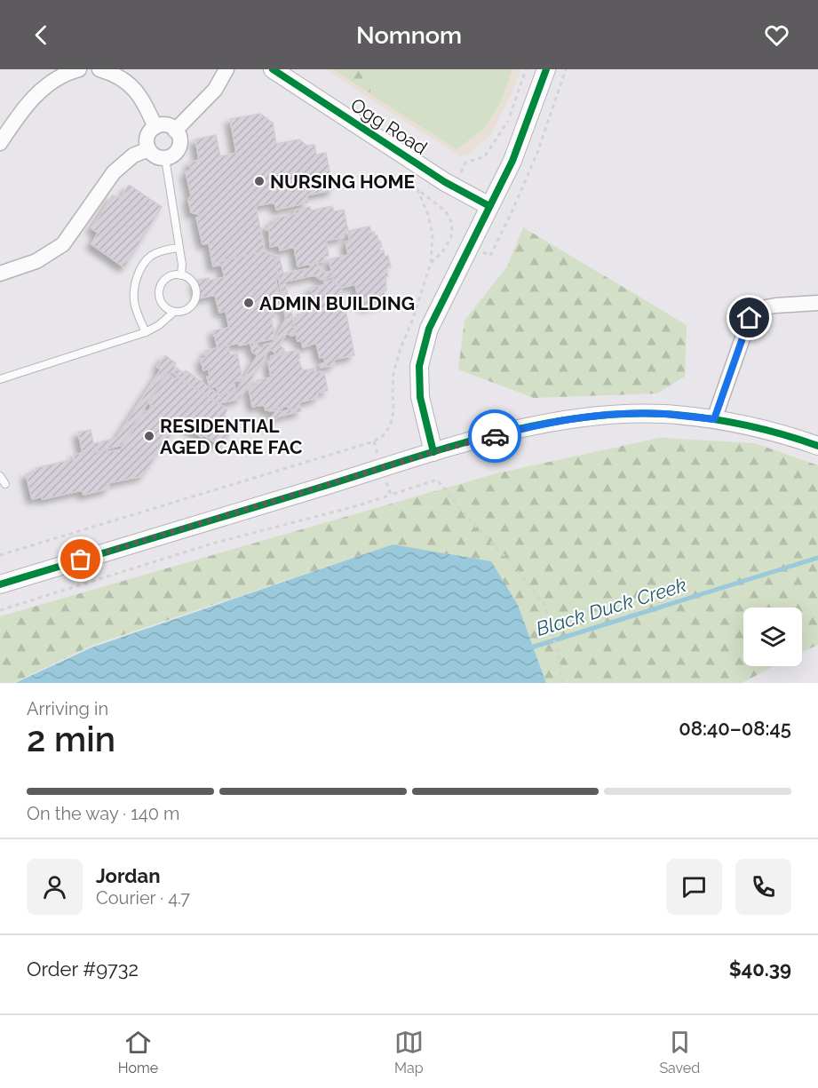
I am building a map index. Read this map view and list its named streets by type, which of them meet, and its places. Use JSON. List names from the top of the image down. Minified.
{"streets":{"street":["Ogg Road"]},"water":["Black Duck Creek"],"places":["NURSING HOME","ADMIN BUILDING","RESIDENTIAL AGED CARE FAC"],"page":{"header":"Nomnom","heading":["2 min","Arriving in","08:40–08:45"],"panel":["Jordan","Courier · 4.7","Order #9732","$40.39"],"bar":"On the way · 140 m","tabs":["Home","Map","Saved"]}}
